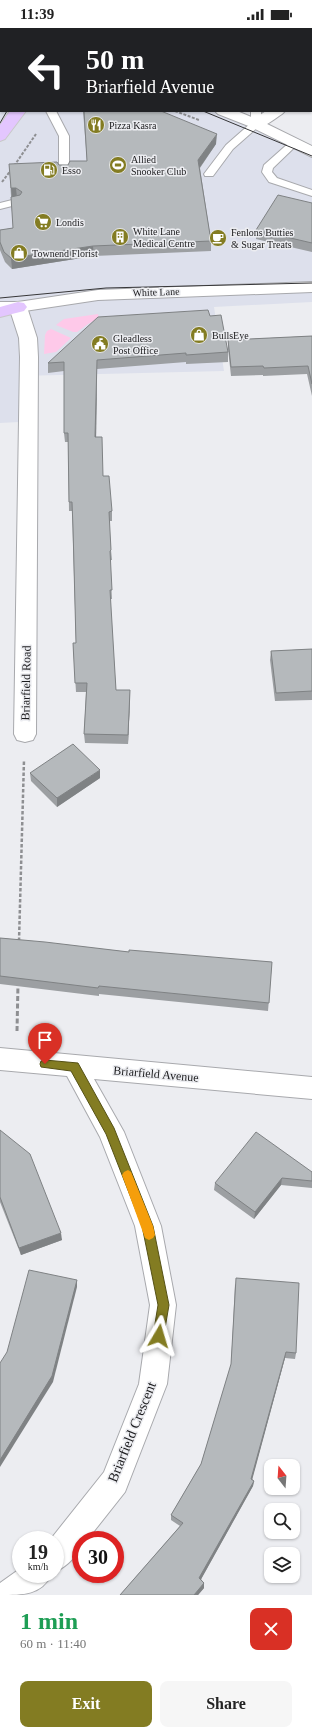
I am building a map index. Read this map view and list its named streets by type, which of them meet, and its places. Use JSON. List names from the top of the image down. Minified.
{"streets":{"street":["White Lane","Briarfield Road","Briarfield Avenue","Briarfield Crescent"]},"crossings":[["White Lane","Briarfield Road"],["Briarfield Avenue","Briarfield Crescent"]],"places":{"restaurant":["Pizza Kasra"],"sports":["Allied Snooker Club"],"fuel station":["Esso"],"supermarket":["Londis"],"building":["White Lane Medical Centre"],"cafe":["Fenlons Butties & Sugar Treats"],"shop":["Townend Florist","BullsEye"],"public building":["Gleadless Post Office"]},"north":"top","page":{"status":"11:39","turn":["50 m","Briarfield Avenue"],"speed":"19 km/h","limit":"30","heading":["1 min","60 m · 11:40"],"buttons":["Exit","Share"]}}
